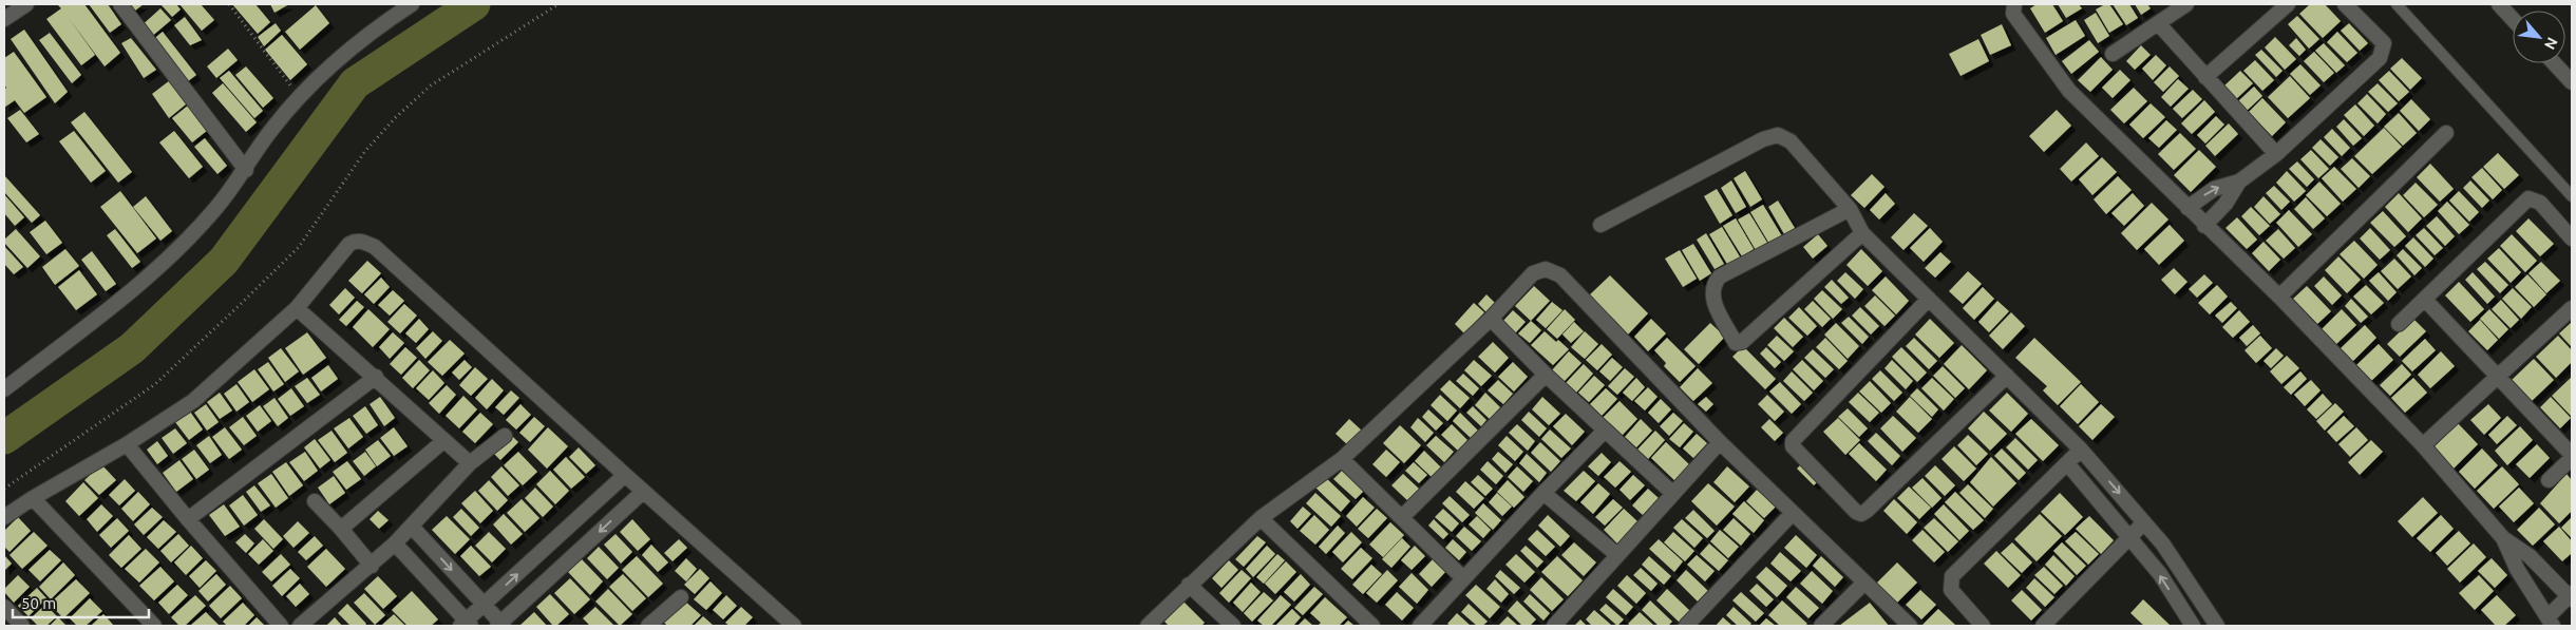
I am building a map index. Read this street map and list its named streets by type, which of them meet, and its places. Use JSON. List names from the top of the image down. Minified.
{"scale_bar":"50 m","north":"bottom right"}
